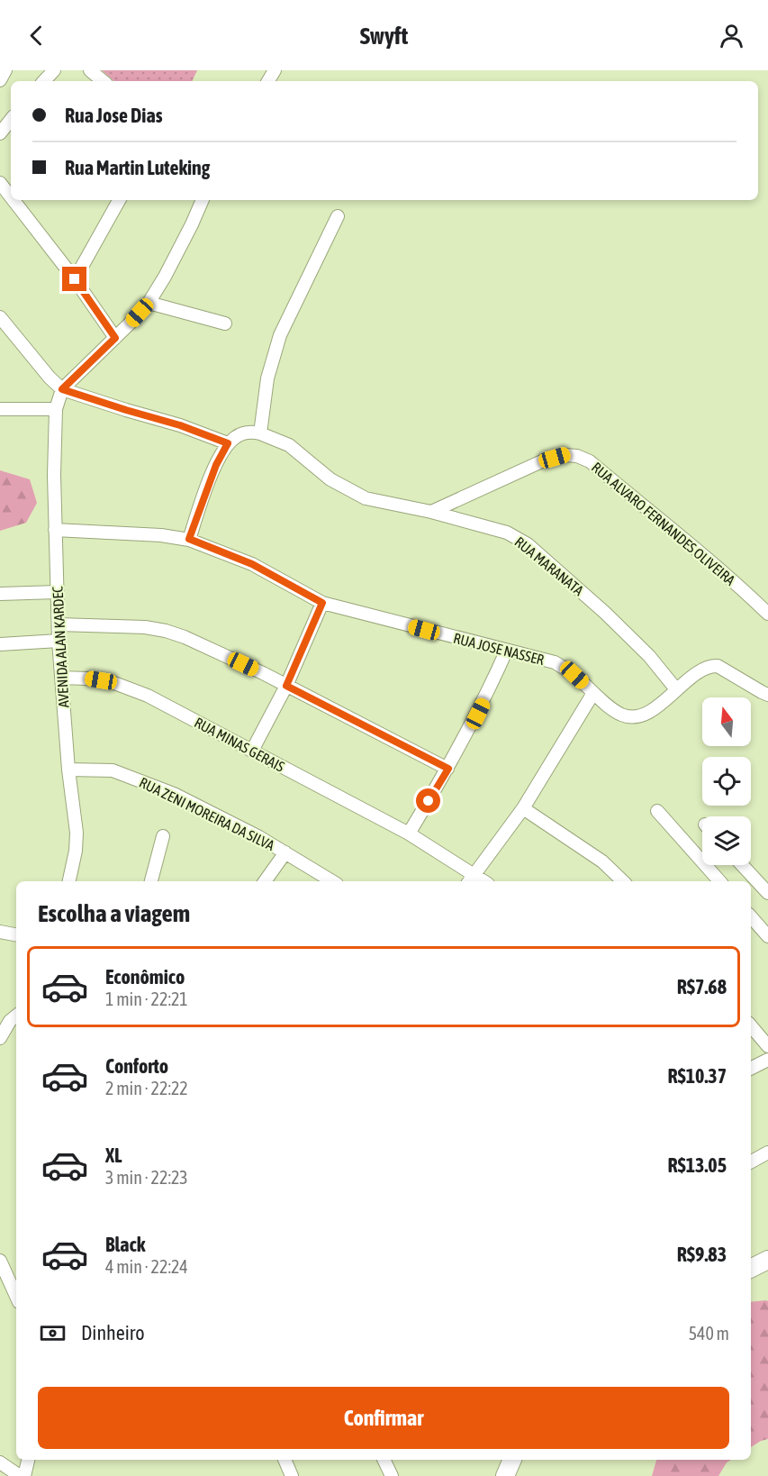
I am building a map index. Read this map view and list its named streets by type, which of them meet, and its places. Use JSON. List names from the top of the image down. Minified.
{"streets":{"street":["RUA ALVARO FERNANDES OLIVEIRA","RUA MARANATA","AVENIDA ALAN KARDEC","RUA JOSE NASSER","RUA MINAS GERAIS","RUA ZENI MOREIRA DA SILVA"]},"crossings":[["RUA ALVARO FERNANDES OLIVEIRA","RUA MARANATA"],["AVENIDA ALAN KARDEC","RUA JOSE NASSER"],["AVENIDA ALAN KARDEC","RUA MINAS GERAIS"],["AVENIDA ALAN KARDEC","RUA ZENI MOREIRA DA SILVA"]],"north":"top","page":{"header":"Swyft","banner":["Rua Jose Dias","Rua Martin Luteking"],"heading":"Escolha a viagem","list":[{"name":"Econômico","note":"1 min · 22:21","value":"R$7.68"},{"name":"Conforto","note":"2 min · 22:22","value":"R$10.37"},{"name":"XL","note":"3 min · 22:23","value":"R$13.05"},{"name":"Black","note":"4 min · 22:24","value":"R$9.83"}],"pay":["Dinheiro","540 m"],"buttons":"Confirmar"}}
